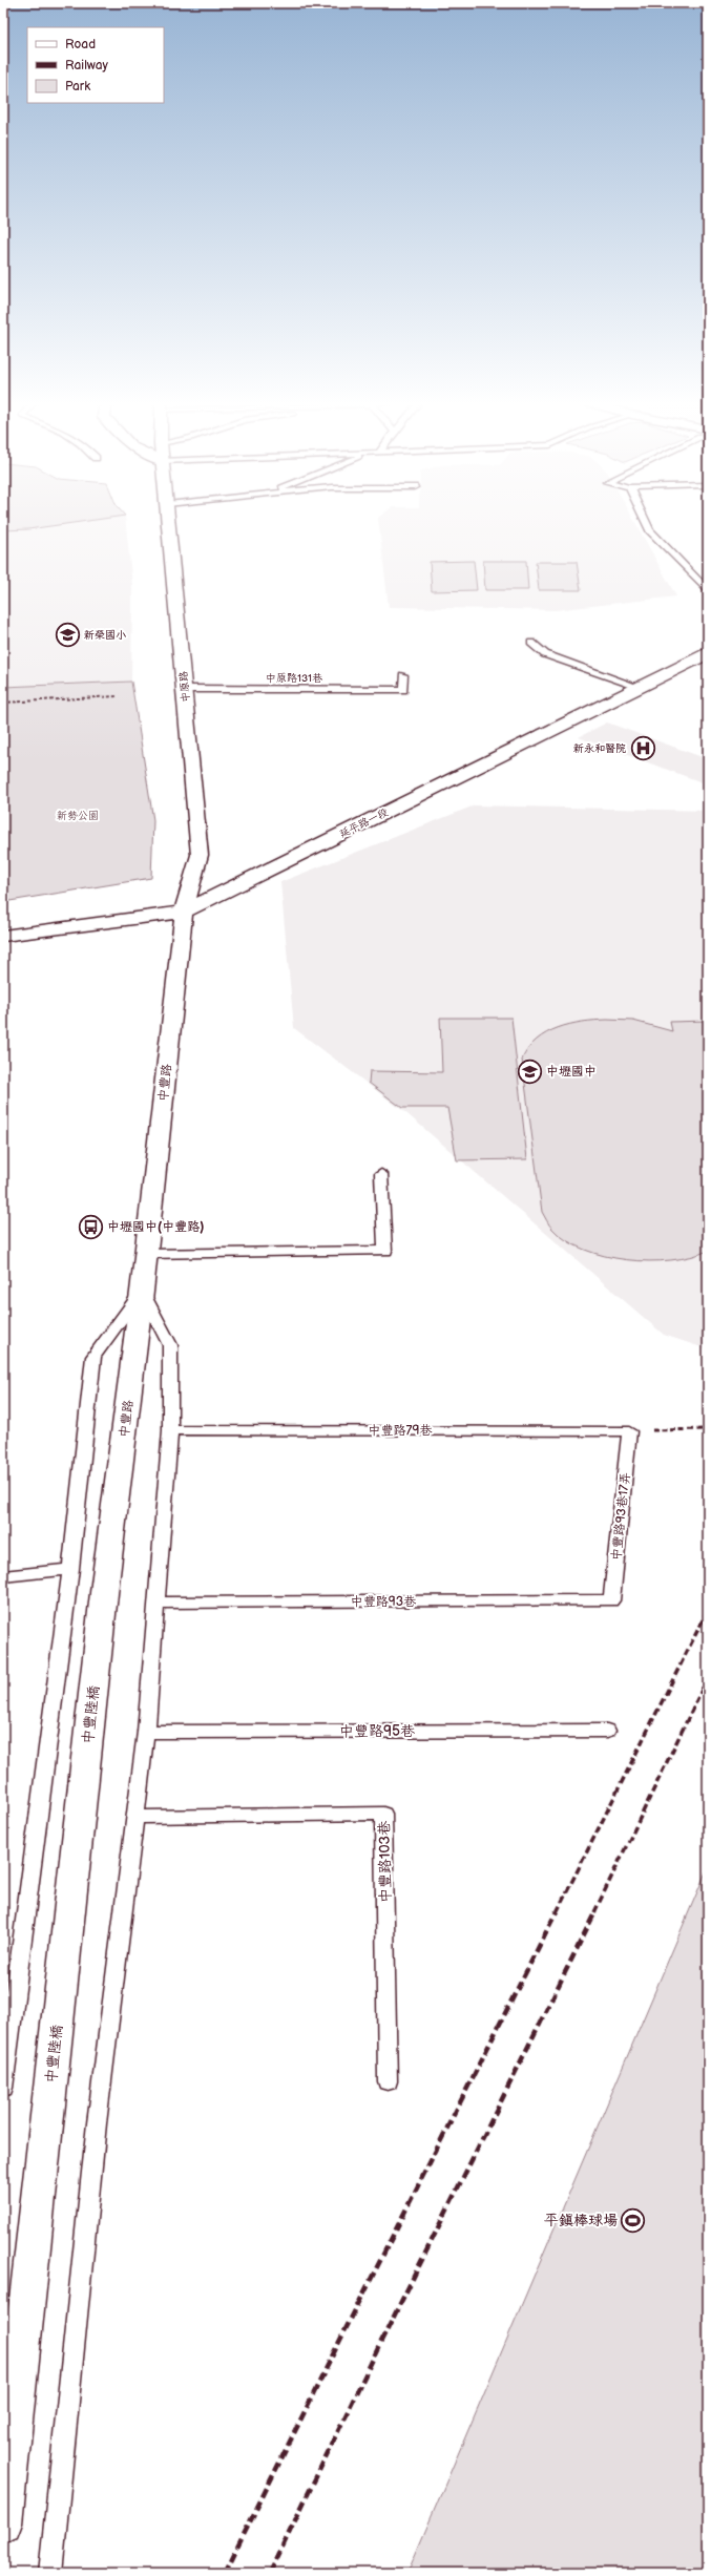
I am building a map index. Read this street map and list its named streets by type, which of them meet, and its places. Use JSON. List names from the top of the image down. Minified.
{"streets":{"main road":["中原路","延平路一段","中豐路","中豐陸橋"],"lane":["中原路131巷","中豐路79巷","中豐路93巷17弄","中豐路93巷","中豐路95巷","中豐路103巷"]},"crossings":[["中原路131巷","中原路"],["中原路","延平路一段"],["中原路","中豐路"],["延平路一段","中豐路"],["中豐路","中豐陸橋"],["中豐路79巷","中豐路93巷17弄"],["中豐路93巷17弄","中豐路93巷"]],"parks":["新勢公園"],"places":{"school or university":["新榮國小","中壢國中"],"hospital":["新永和醫院"],"bus stop":["中壢國中(中豐路)"],"sports":["平鎮棒球場"]},"legend":["Road","Railway","Park"]}
